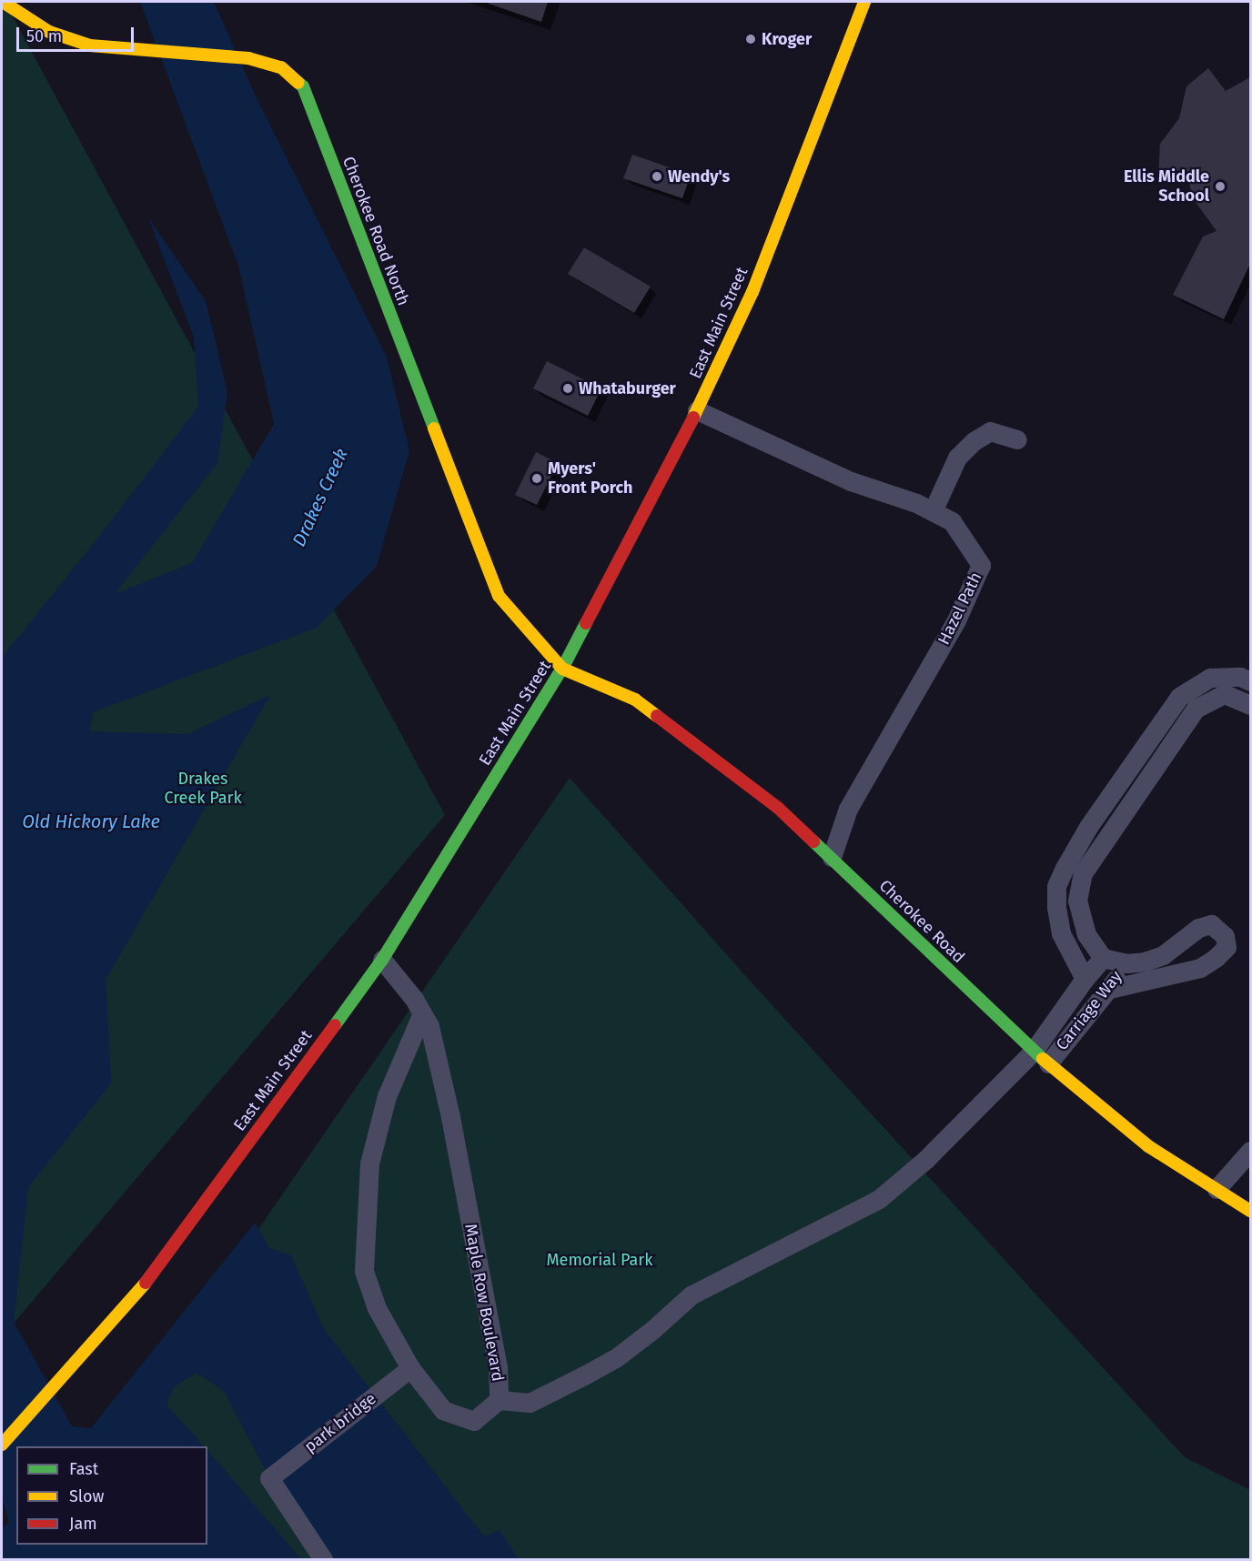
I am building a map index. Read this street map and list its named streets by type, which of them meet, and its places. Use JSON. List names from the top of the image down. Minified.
{"streets":{"street":["Cherokee Road North","East Main Street","Hazel Path","Cherokee Road","Carriage Way","Maple Row Boulevard","park bridge"]},"crossings":[["Cherokee Road North","East Main Street"],["Cherokee Road North","Cherokee Road"],["East Main Street","Hazel Path"],["East Main Street","Cherokee Road"],["East Main Street","Maple Row Boulevard"],["Hazel Path","Cherokee Road"],["Cherokee Road","Carriage Way"],["Maple Row Boulevard","park bridge"]],"water":["Drakes Creek","Old Hickory Lake"],"parks":["Drakes Creek Park","Memorial Park"],"places":["Kroger","Wendy's","Ellis Middle School","Whataburger","Myers' Front Porch"],"legend":["Fast","Slow","Jam"],"scale_bar":"50 m"}
